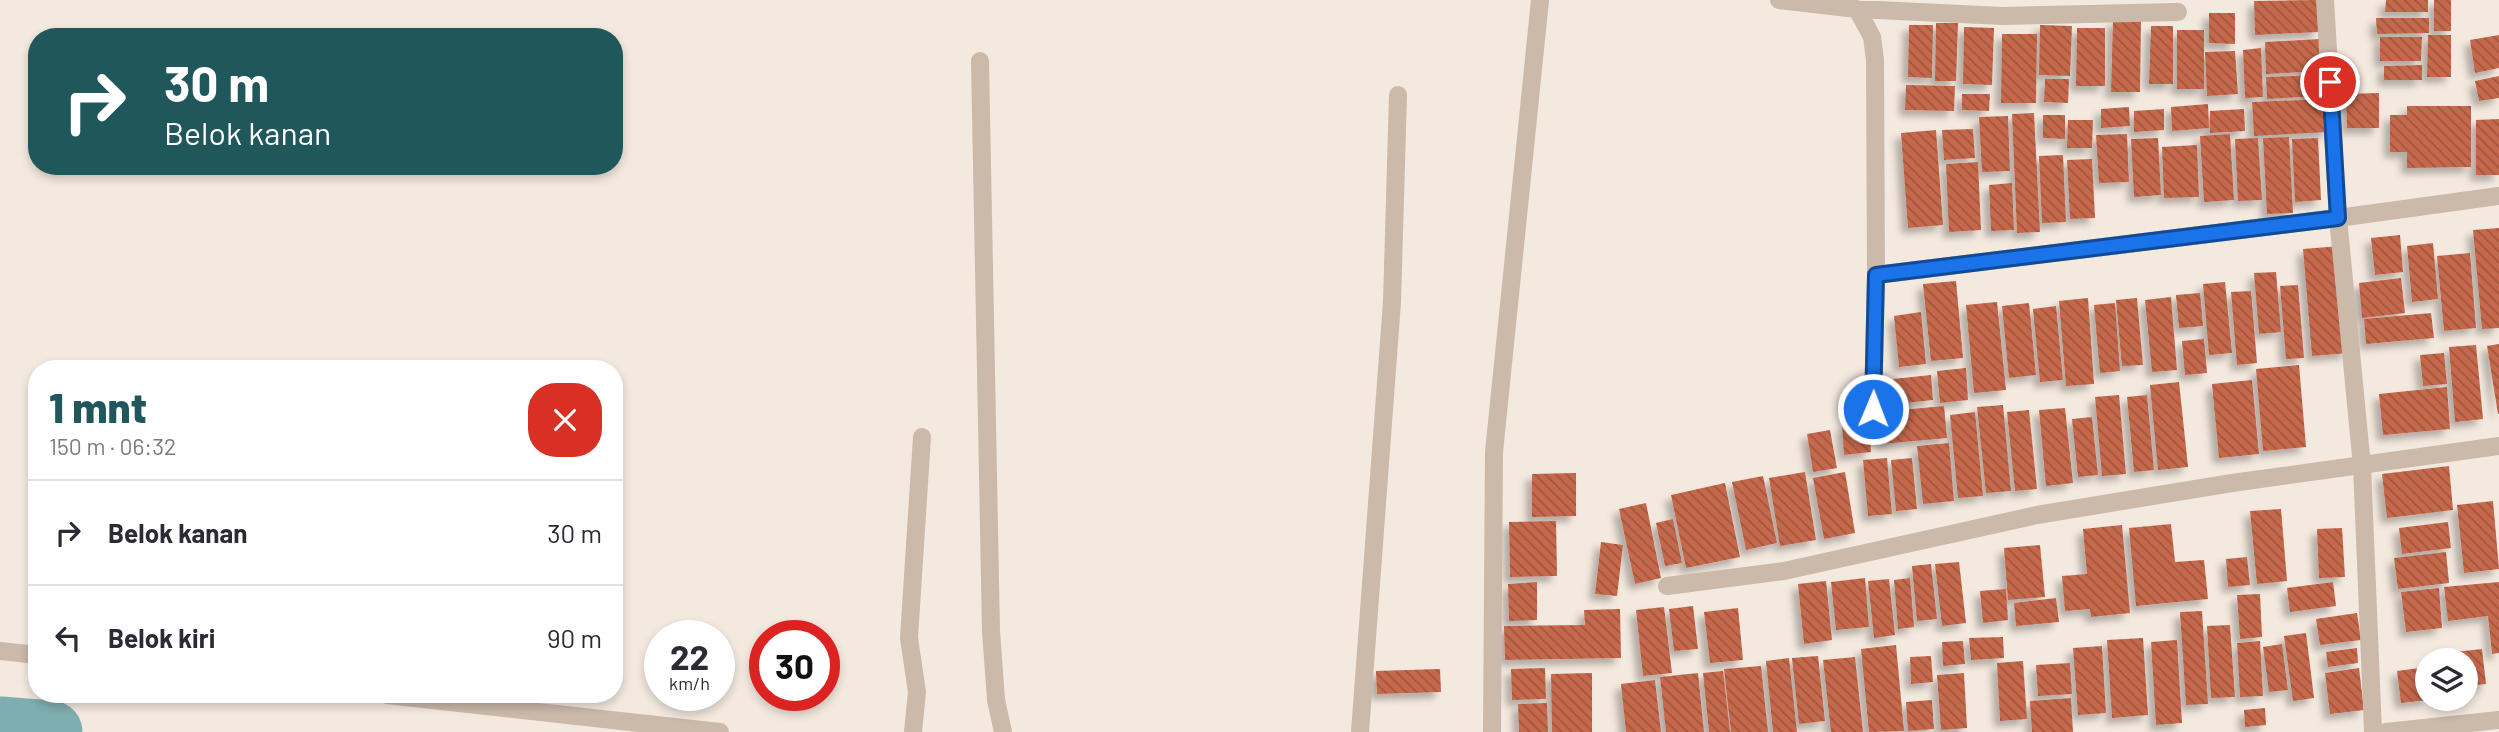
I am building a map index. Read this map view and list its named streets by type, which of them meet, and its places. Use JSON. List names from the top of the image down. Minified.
{"page":{"turn":["30 m","Belok kanan"],"heading":["1 mnt","150 m · 06:32"],"list":[{"name":"Belok kanan","value":"30 m"},{"name":"Belok kiri","value":"90 m"}],"speed":"22 km/h","limit":"30"}}
